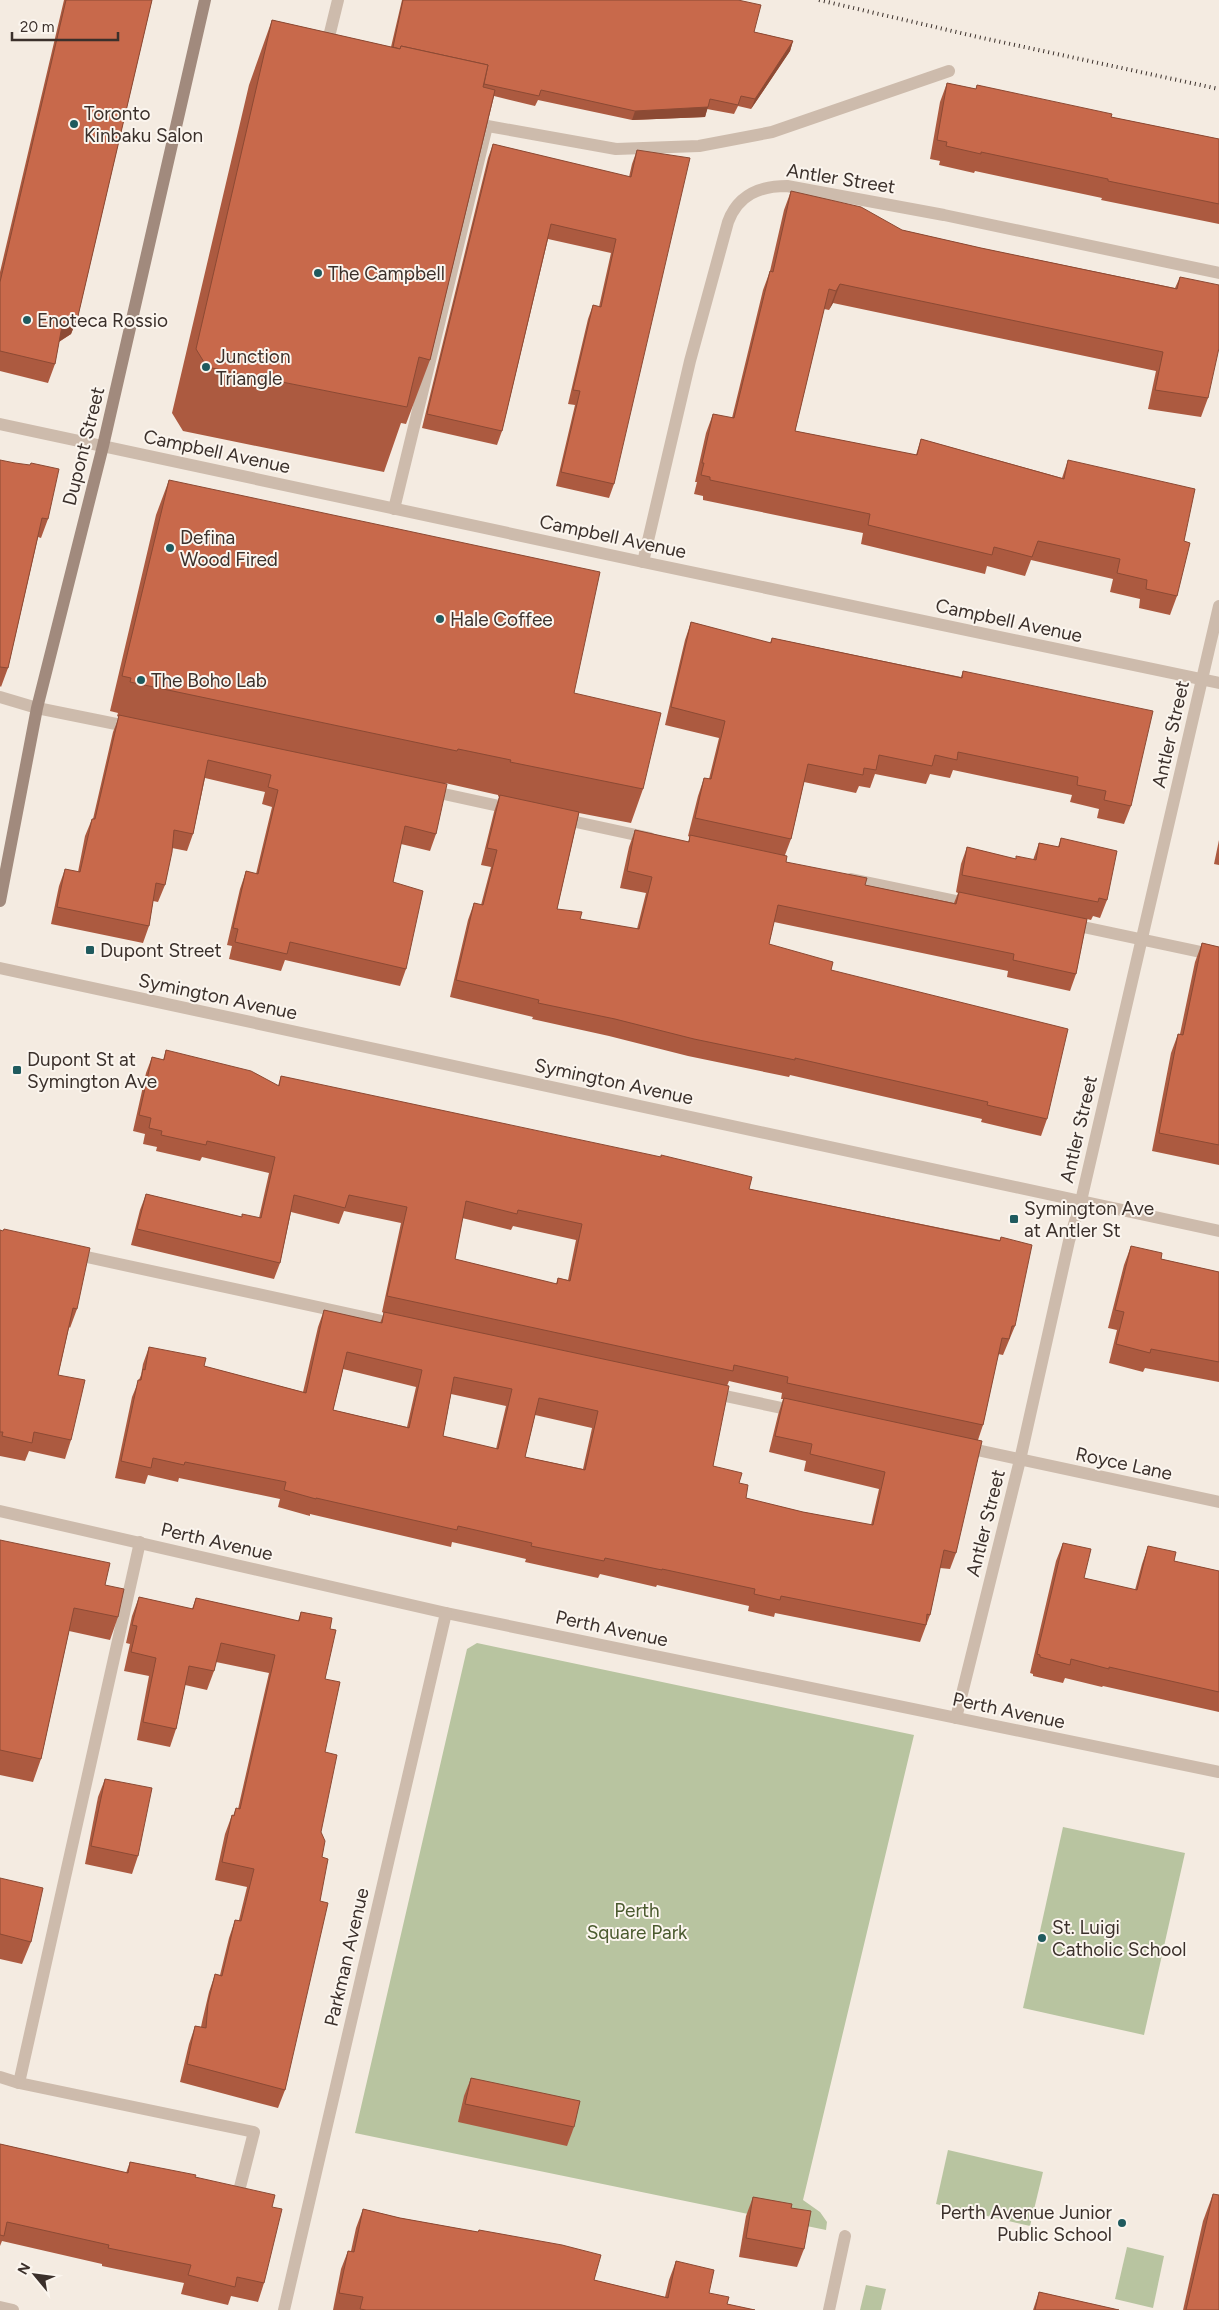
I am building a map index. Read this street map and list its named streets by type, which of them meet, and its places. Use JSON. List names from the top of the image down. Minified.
{"streets":{"main road":["Dupont Street"],"street":["Antler Street","Campbell Avenue","Symington Avenue","Royce Lane","Perth Avenue","Parkman Avenue"]},"crossings":[["Antler Street","Campbell Avenue"],["Antler Street","Symington Avenue"],["Antler Street","Royce Lane"],["Antler Street","Perth Avenue"],["Dupont Street","Campbell Avenue"],["Perth Avenue","Parkman Avenue"]],"parks":["Perth Square Park"],"places":{"other":["Toronto Kinbaku Salon","The Campbell","Enoteca Rossio","Junction Triangle","Defina Wood Fired","Hale Coffee","The Boho Lab","St. Luigi Catholic School","Perth Avenue Junior Public School"],"transit":["Dupont Street","Dupont St at Symington Ave","Symington Ave at Antler St"]},"scale_bar":"20 m","north":"top left"}
